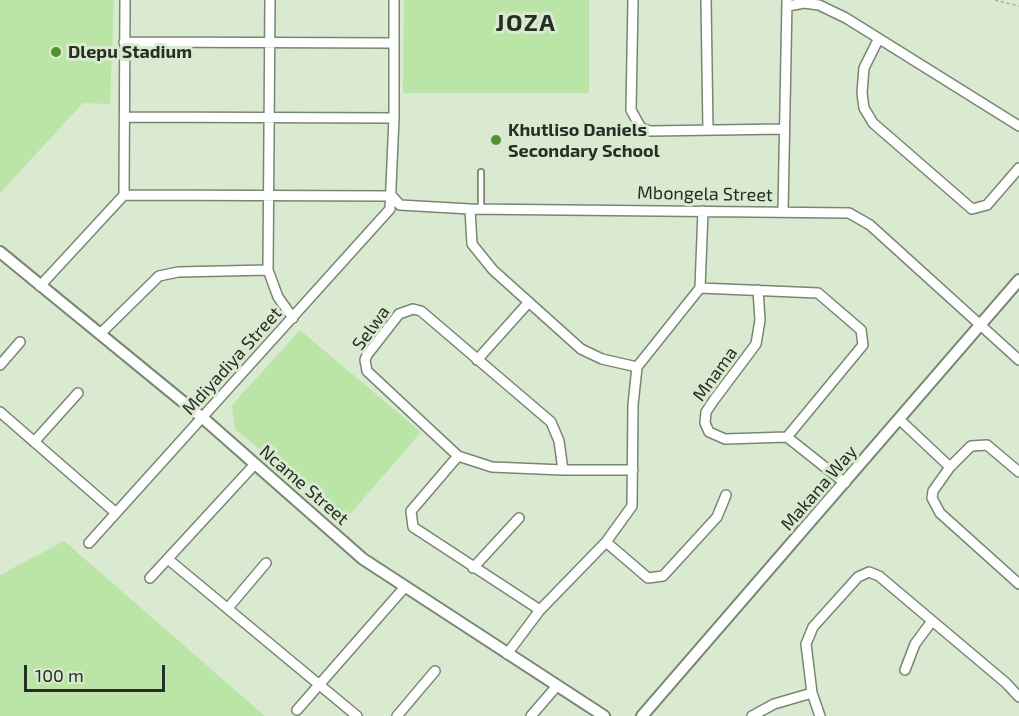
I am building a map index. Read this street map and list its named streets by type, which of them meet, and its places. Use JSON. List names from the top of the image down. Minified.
{"streets":{"street":["Mbongela Street","Selwa","Mdiyadiya Street","Mnama","Ncame Street","Makana Way"]},"crossings":[["Mbongela Street","Mdiyadiya Street"],["Mbongela Street","Makana Way"],["Mdiyadiya Street","Ncame Street"]],"districts":["JOZA"],"places":["Dlepu Stadium","Khutliso Daniels Secondary School"],"scale_bar":"100 m"}
